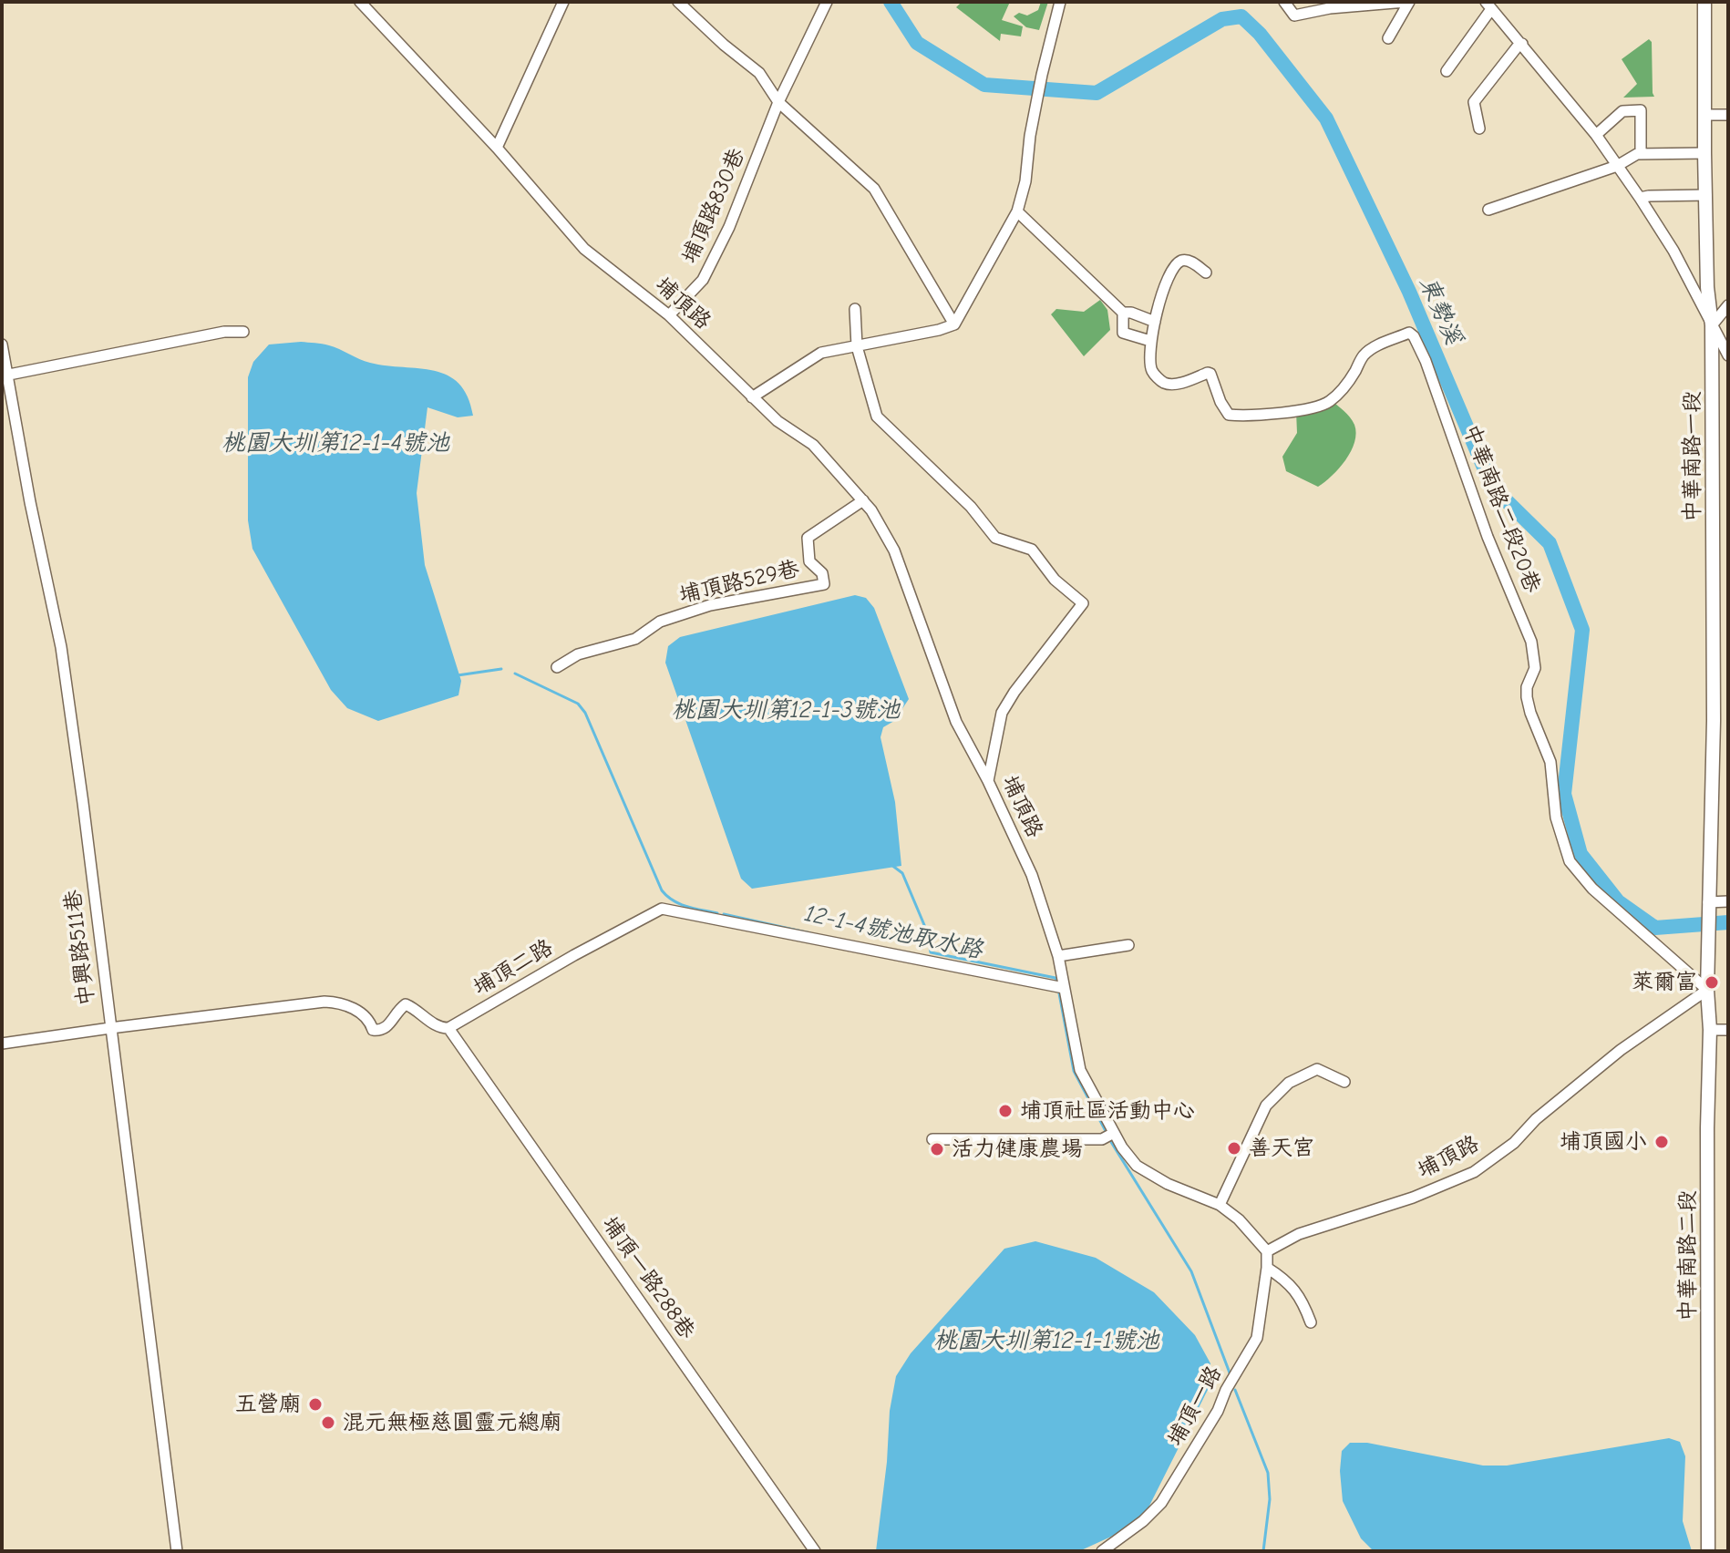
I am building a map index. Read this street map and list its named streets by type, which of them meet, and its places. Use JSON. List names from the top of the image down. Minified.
{"streets":{"main road":["中華南路一段","中華南路二段"],"street":["埔頂路830巷","埔頂路","中華南路二段20巷","埔頂路529巷","中興路511巷","埔頂二路","埔頂一路288巷","埔頂一路"]},"crossings":[["埔頂路830巷","埔頂路"],["埔頂路","中華南路二段20巷"],["埔頂路","埔頂路529巷"],["埔頂路","埔頂二路"],["埔頂路","中華南路二段"],["埔頂路","埔頂一路"],["中華南路一段","中華南路二段"],["中華南路二段20巷","中華南路二段"],["埔頂二路","埔頂一路288巷"]],"water":["東勢溪","桃園大圳第12-1-4號池","桃園大圳第12-1-3號池","12-1-4號池取水路","桃園大圳第12-1-1號池"],"places":["萊爾富","埔頂社區活動中心","埔頂國小","善天宮","活力健康農場","五營廟","混元無極慈圓靈元總廟"]}
